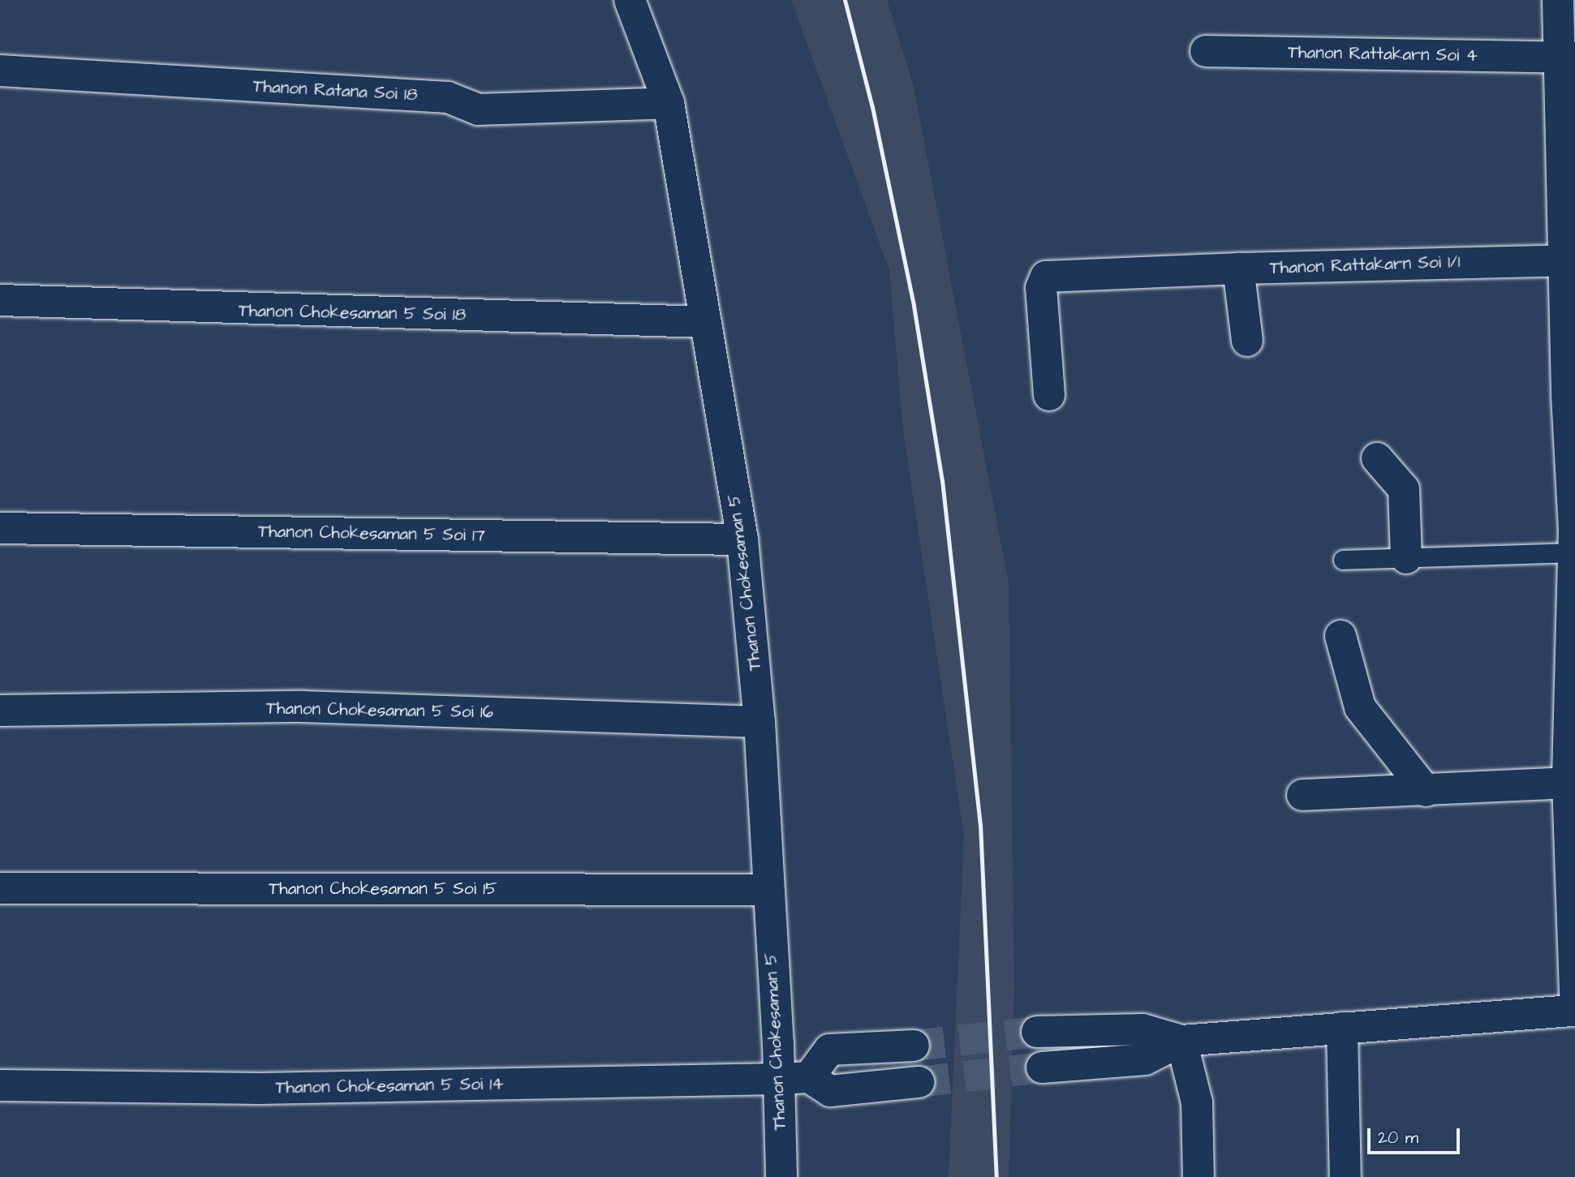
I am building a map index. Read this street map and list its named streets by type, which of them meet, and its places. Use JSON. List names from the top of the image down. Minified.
{"streets":{"street":["Thanon Rattakarn Soi 4","Thanon Ratana Soi 18","Thanon Rattakarn Soi 1/1","Thanon Chokesaman 5 Soi 18","Thanon Chokesaman 5 Soi 17","Thanon Chokesaman 5","Thanon Chokesaman 5 Soi 16","Thanon Chokesaman 5 Soi 15","Thanon Chokesaman 5 Soi 14"]},"crossings":[["Thanon Ratana Soi 18","Thanon Chokesaman 5"],["Thanon Chokesaman 5 Soi 18","Thanon Chokesaman 5"],["Thanon Chokesaman 5 Soi 17","Thanon Chokesaman 5"],["Thanon Chokesaman 5","Thanon Chokesaman 5 Soi 16"],["Thanon Chokesaman 5","Thanon Chokesaman 5 Soi 15"],["Thanon Chokesaman 5","Thanon Chokesaman 5 Soi 14"]],"scale_bar":"20 m"}
